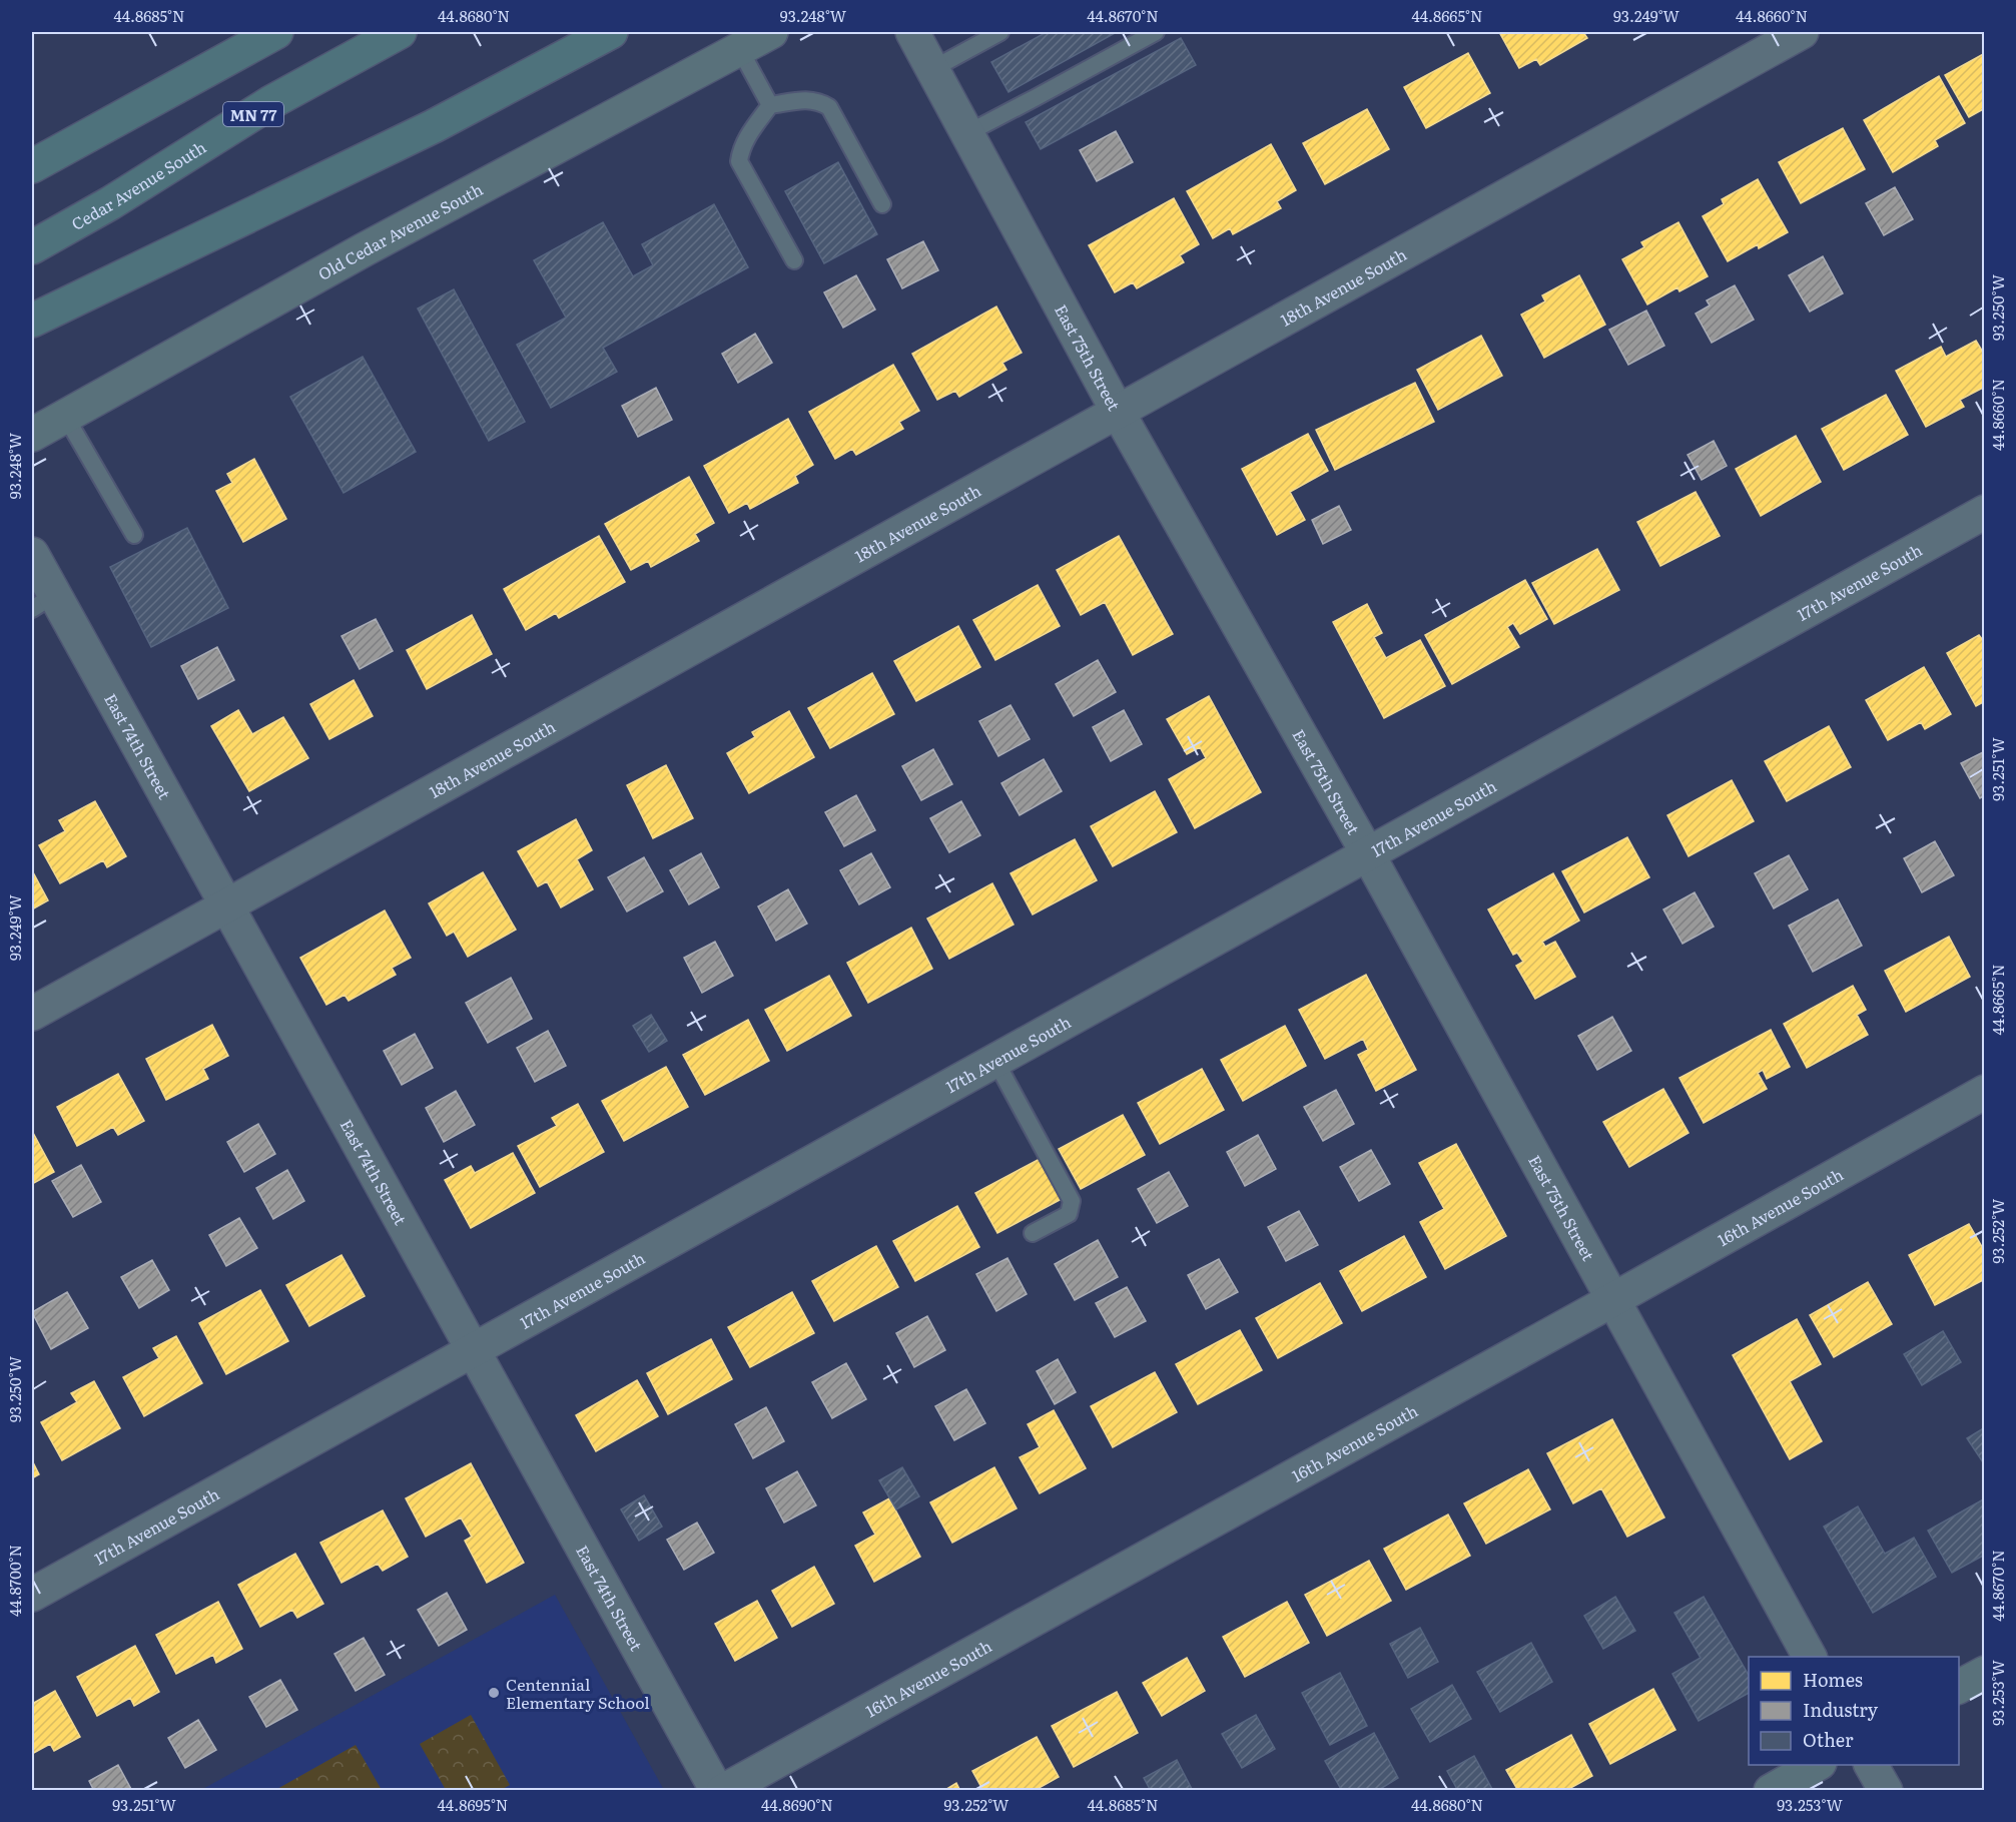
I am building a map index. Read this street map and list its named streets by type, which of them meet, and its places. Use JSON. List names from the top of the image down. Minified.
{"streets":{"highway":["MN 77","Cedar Avenue South"],"street":["Old Cedar Avenue South","18th Avenue South","East 75th Street","17th Avenue South","East 74th Street","16th Avenue South"]},"crossings":[["18th Avenue South","East 75th Street"],["18th Avenue South","East 74th Street"],["East 75th Street","17th Avenue South"],["East 75th Street","16th Avenue South"],["17th Avenue South","East 74th Street"]],"places":["Centennial Elementary School"],"legend":["Homes","Industry","Other"],"coordinates":["44.8685°N","44.8680°N","93.248°W","44.8670°N","44.8665°N","93.249°W","44.8660°N","93.250°W","93.251°W","93.252°W","44.8700°N","93.253°W","44.8695°N","44.8690°N"]}
